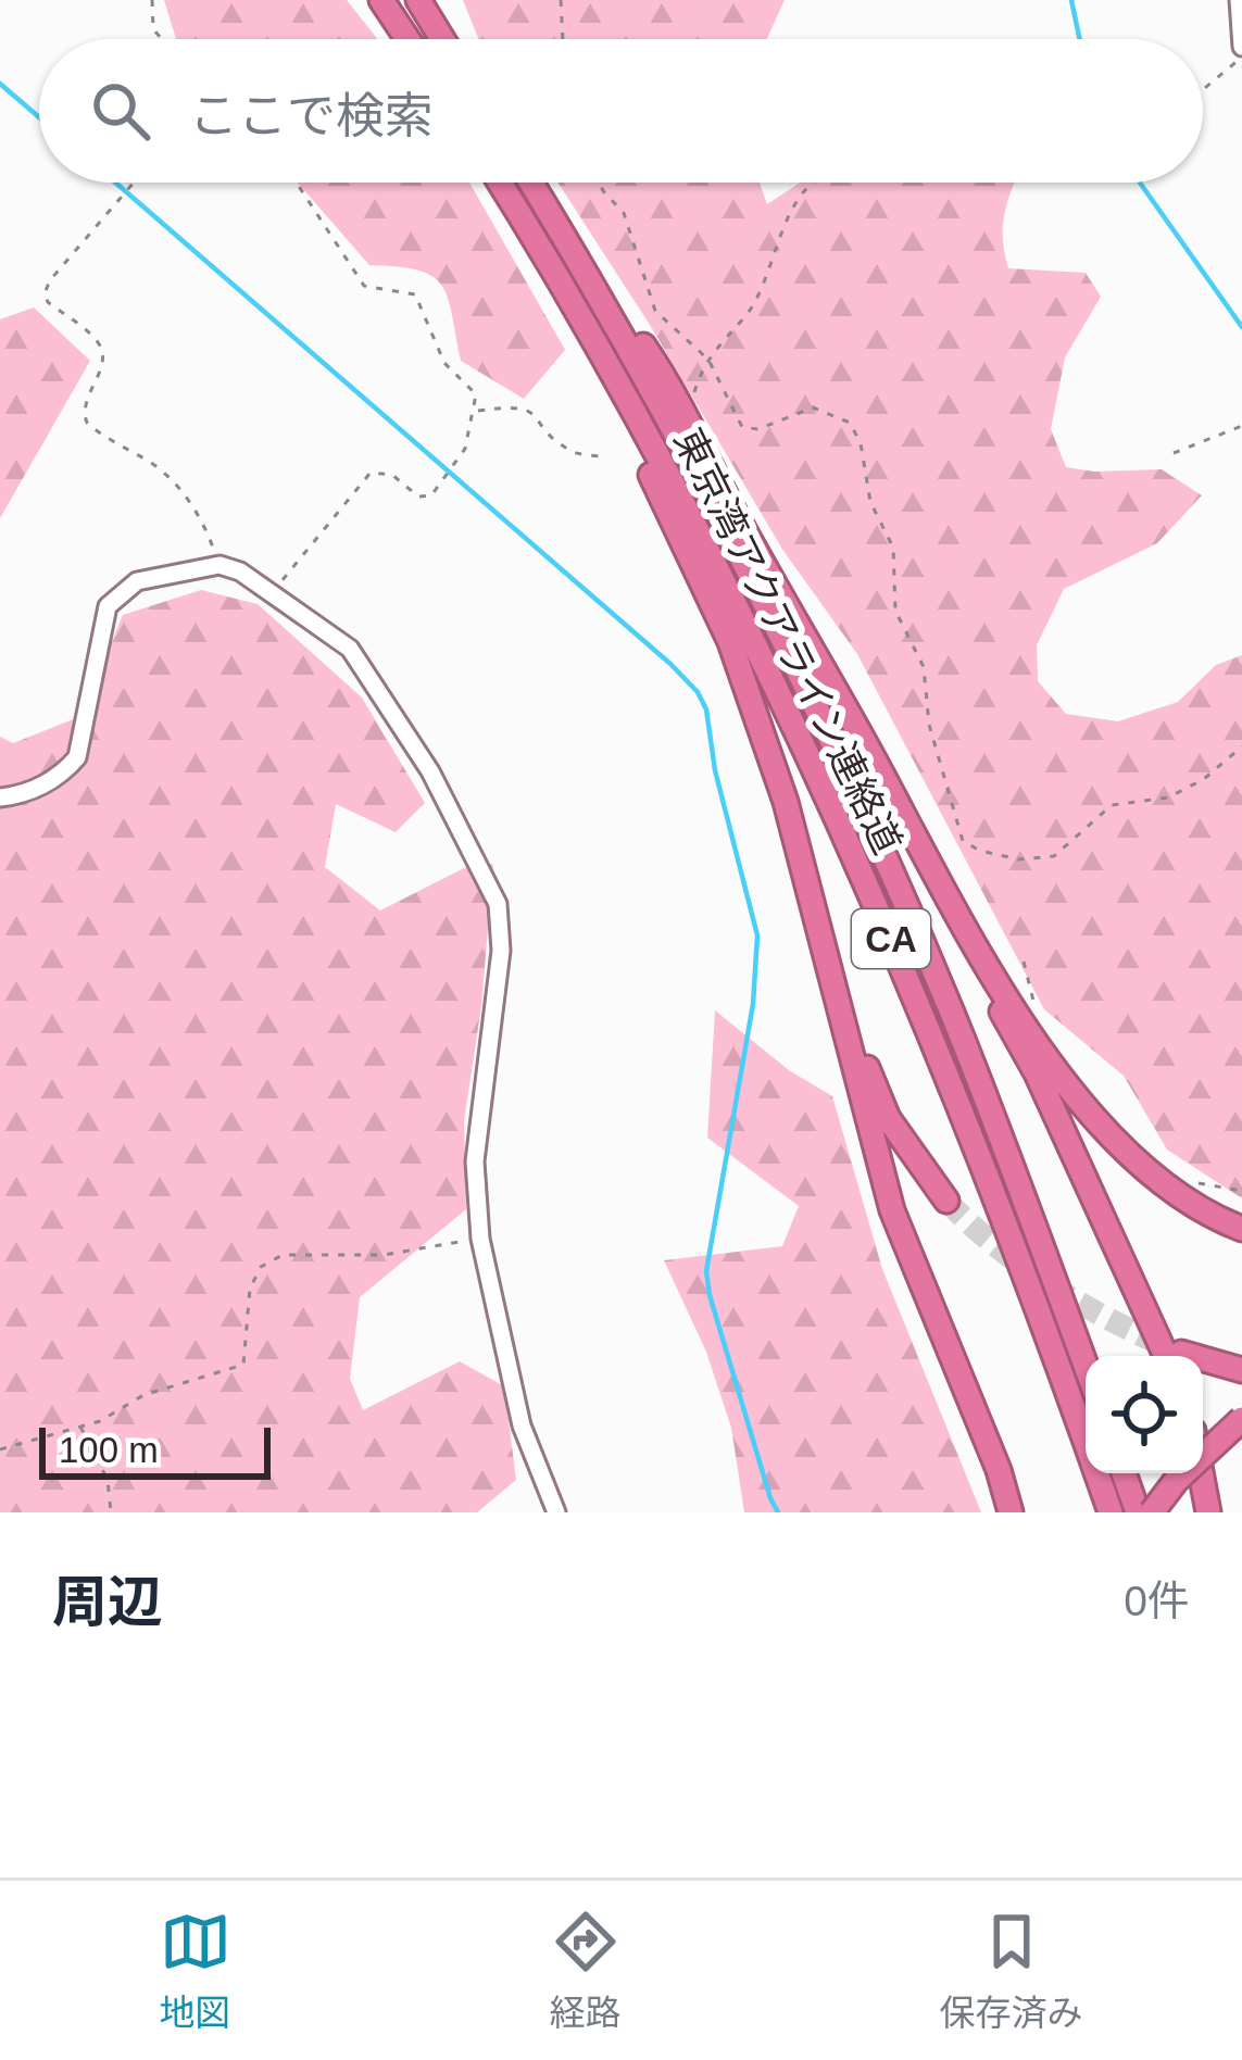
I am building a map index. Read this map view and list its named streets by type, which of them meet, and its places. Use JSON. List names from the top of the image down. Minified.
{"streets":{"highway":["東京湾アクアライン連絡道","CA"]},"crossings":[["東京湾アクアライン連絡道","CA"]],"scale_bar":"100 m","page":{"search":"ここで検索","scale":"100 m","heading":["周辺","0件"],"nav":["地図","経路","保存済み"]}}
